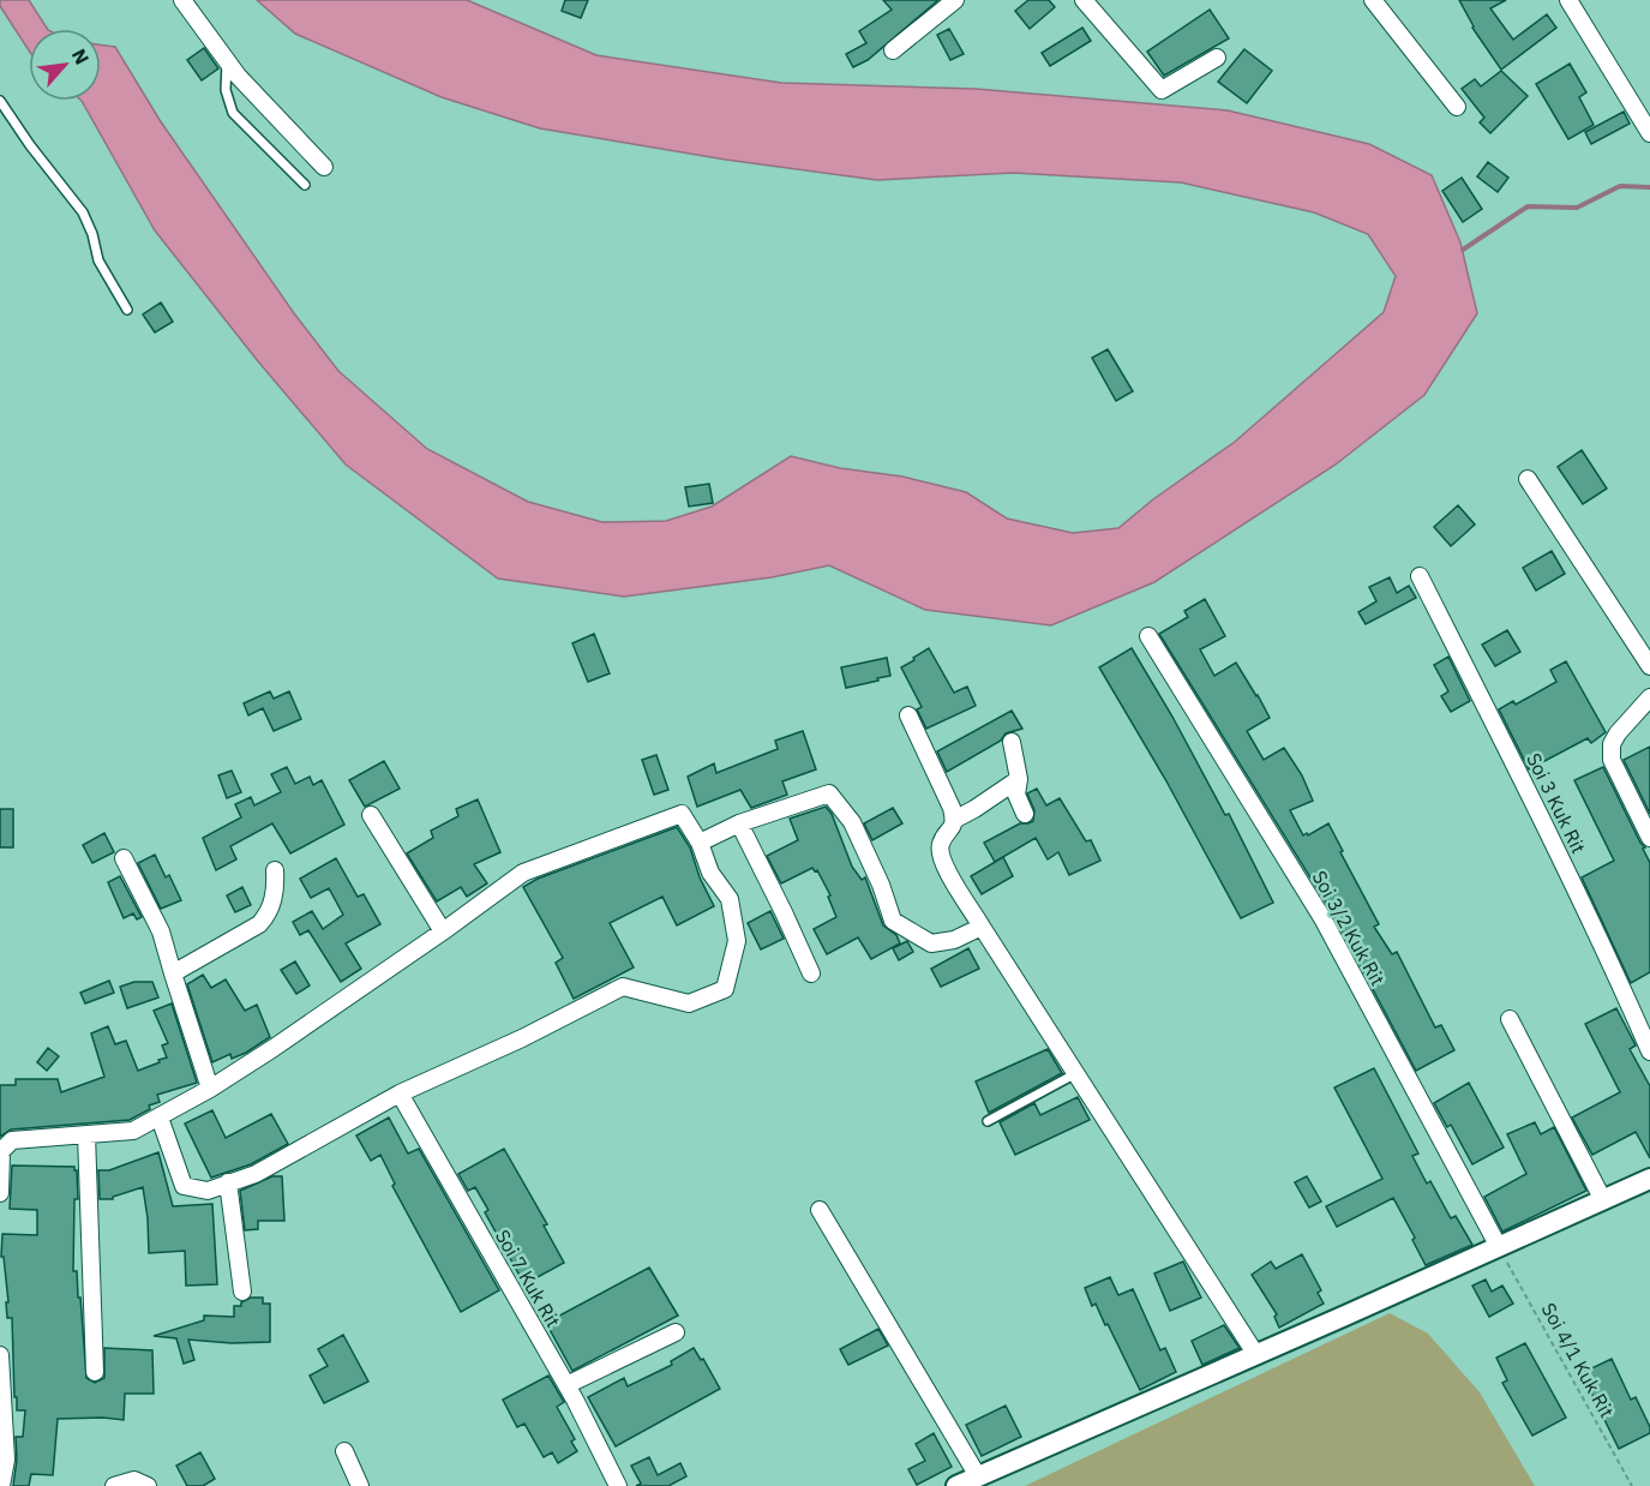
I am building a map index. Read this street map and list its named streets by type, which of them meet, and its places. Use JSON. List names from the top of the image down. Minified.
{"streets":{"street":["Soi 3 Kuk Rit","Soi 3/2 Kuk Rit","Soi 7 Kuk Rit"],"path":["Soi 4/1 Kuk Rit"]},"crossings":[["Soi 3/2 Kuk Rit","Soi 4/1 Kuk Rit"]],"north":"top right"}
